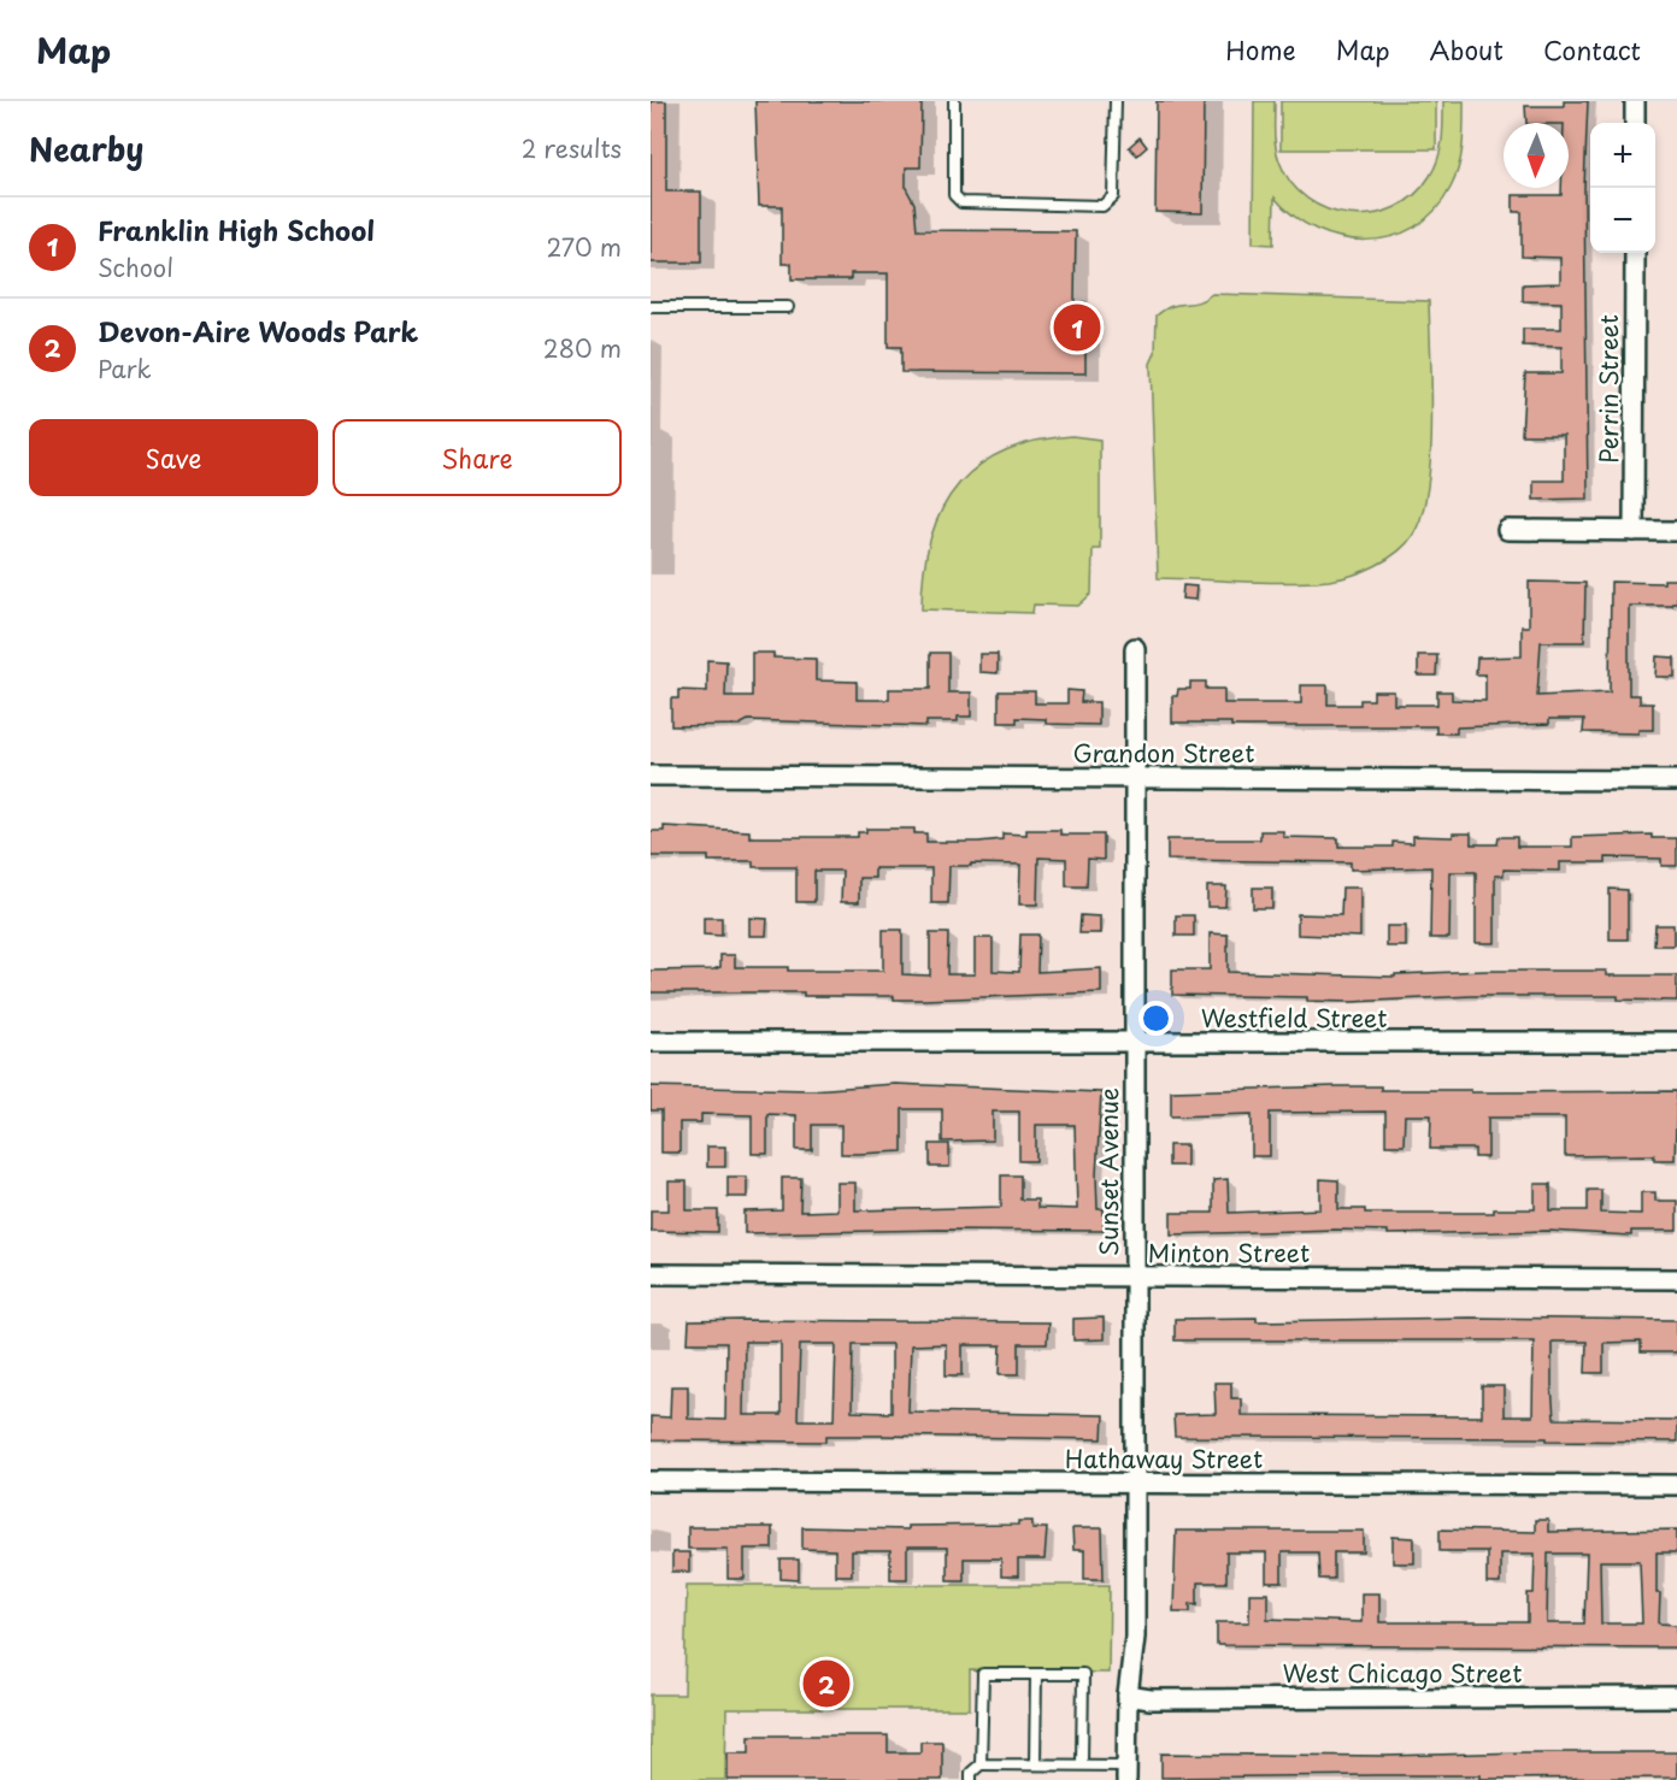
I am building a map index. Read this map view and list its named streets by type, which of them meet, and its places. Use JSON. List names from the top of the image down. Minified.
{"streets":{"street":["Perrin Street","Grandon Street","Westfield Street","Sunset Avenue","Minton Street","Hathaway Street","West Chicago Street"]},"crossings":[["Grandon Street","Sunset Avenue"],["Westfield Street","Sunset Avenue"],["Sunset Avenue","Minton Street"],["Sunset Avenue","Hathaway Street"],["Sunset Avenue","West Chicago Street"]],"north":"bottom","page":{"header":"Map","nav":["Home","Map","About","Contact"],"heading":["Nearby","2 results"],"map_buttons":["+","−"],"list":[{"mark":"1","name":"Franklin High School","note":"School","value":"270 m"},{"mark":"2","name":"Devon-Aire Woods Park","note":"Park","value":"280 m"}],"pins":["1","2"],"buttons":["Save","Share"]}}
